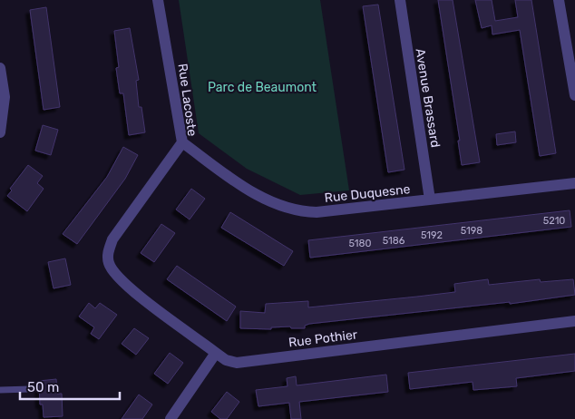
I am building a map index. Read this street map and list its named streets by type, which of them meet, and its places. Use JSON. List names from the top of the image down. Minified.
{"streets":{"street":["Avenue Brassard","Rue Lacoste","Rue Duquesne","Rue Pothier"]},"crossings":[["Avenue Brassard","Rue Duquesne"],["Rue Lacoste","Rue Duquesne"],["Rue Lacoste","Rue Pothier"]],"parks":["Parc de Beaumont"],"house_numbers":["5210","5198","5192","5186","5180"],"scale_bar":"50 m"}
